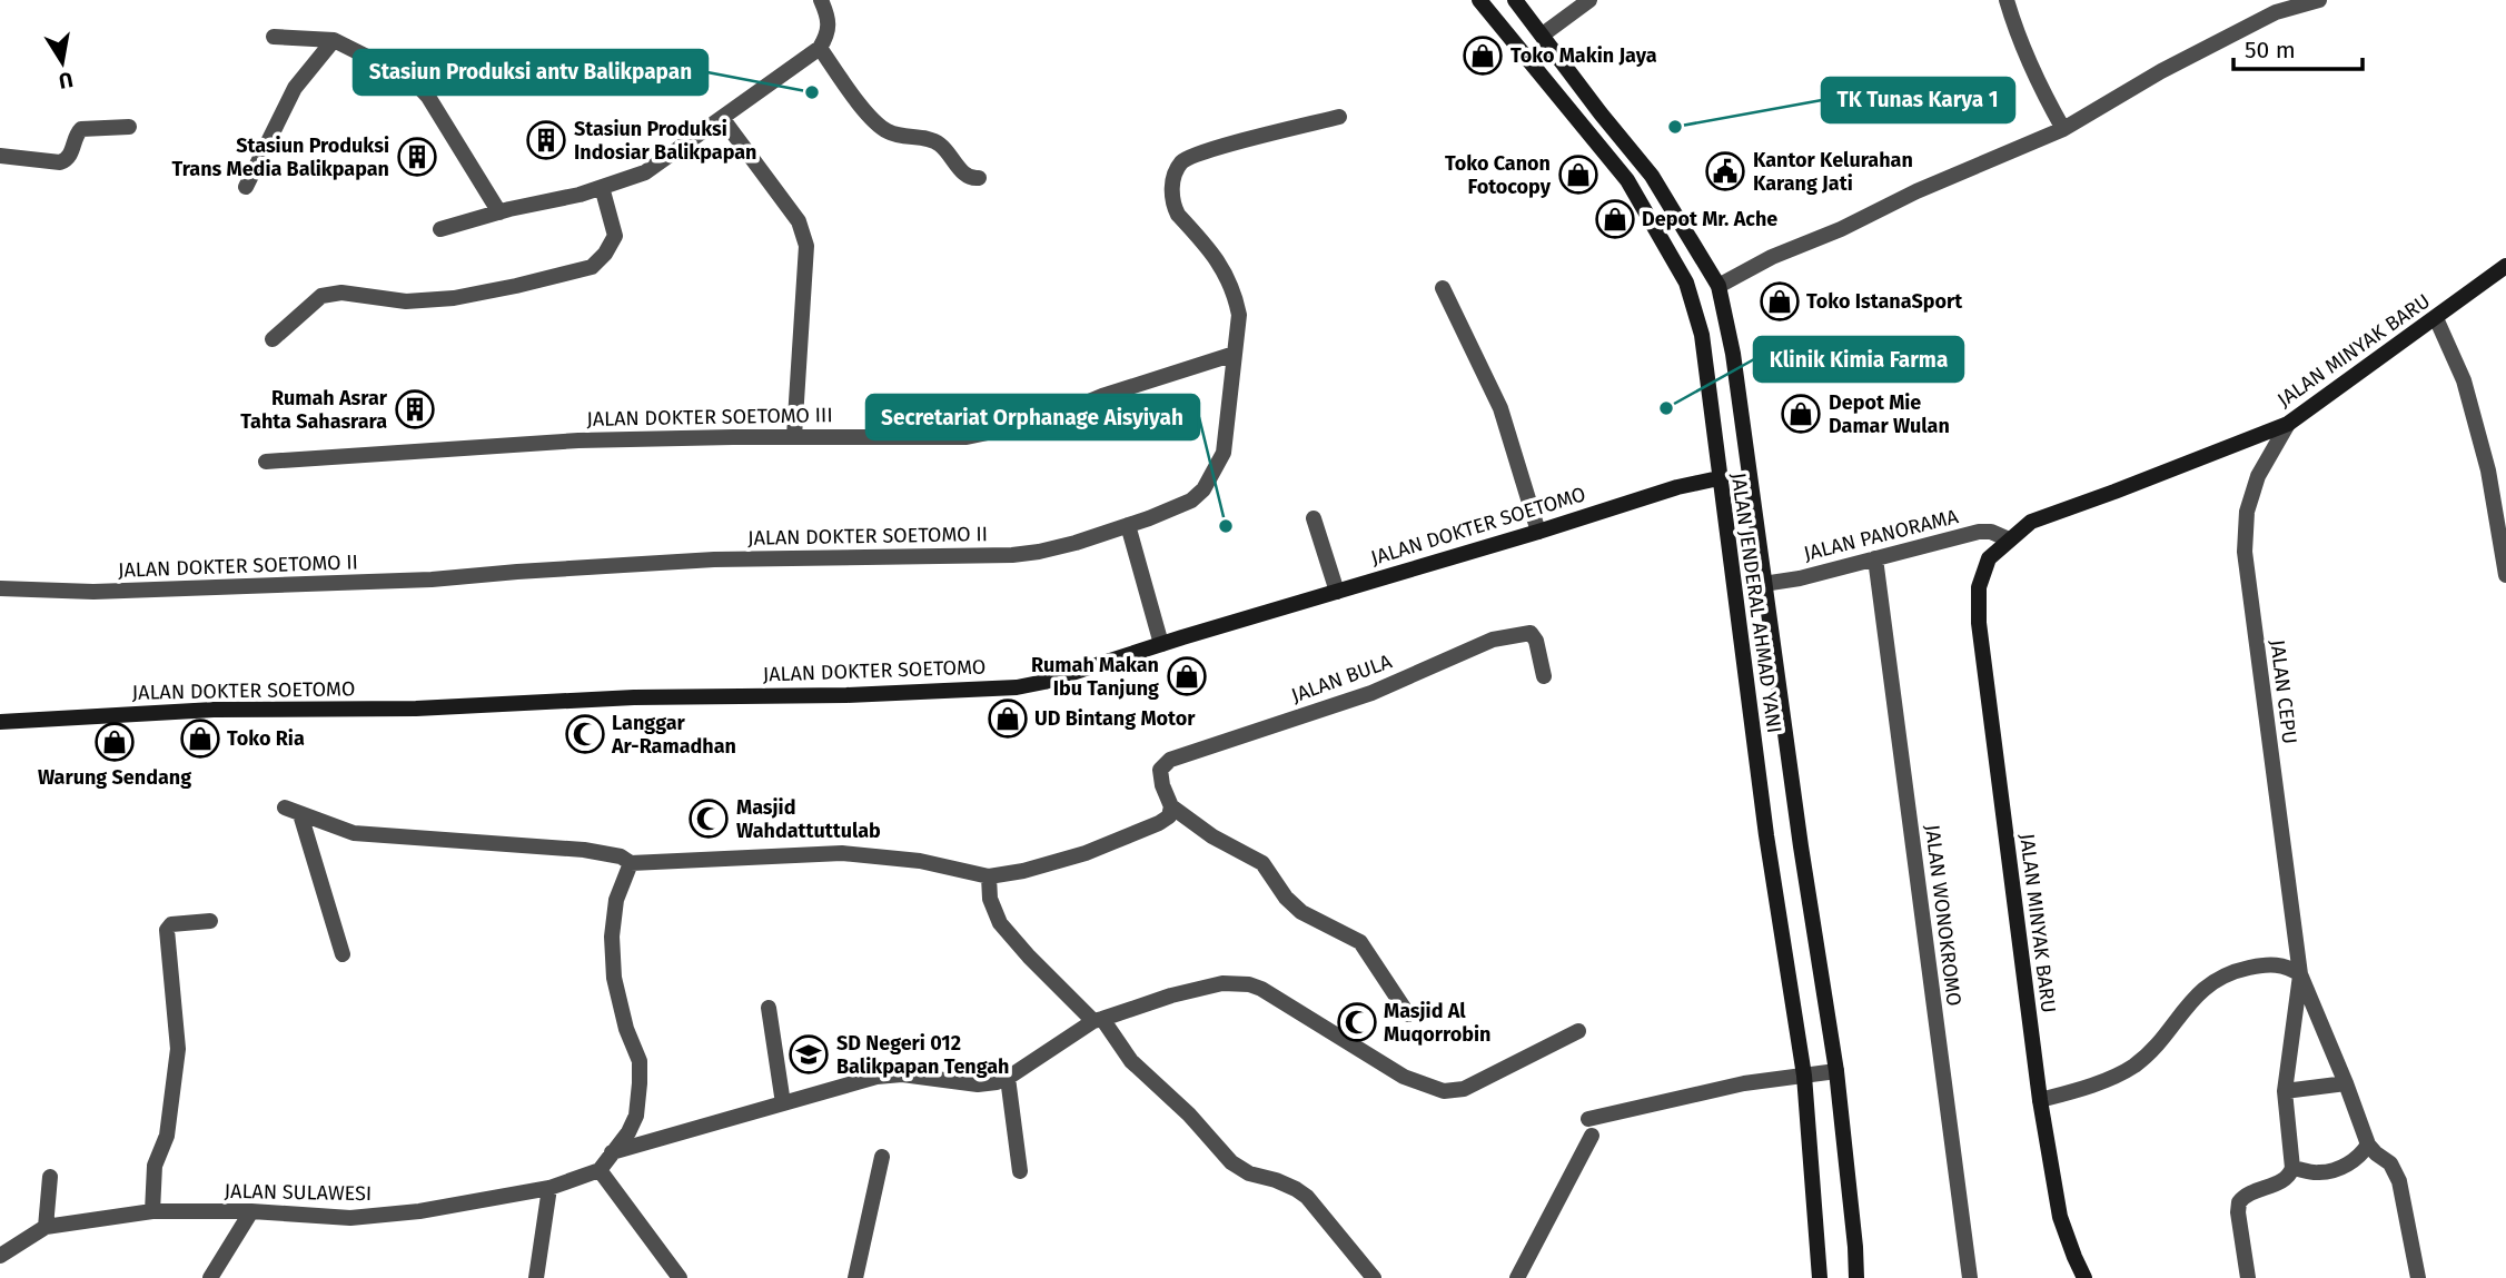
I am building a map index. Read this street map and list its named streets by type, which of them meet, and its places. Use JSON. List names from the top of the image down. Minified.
{"streets":{"main road":["JALAN MINYAK BARU","JALAN DOKTER SOETOMO","JALAN JENDERAL AHMAD YANI"],"street":["JALAN DOKTER SOETOMO III","JALAN PANORAMA","JALAN DOKTER SOETOMO II","JALAN BULA","JALAN CEPU","JALAN WONOKROMO","JALAN SULAWESI"]},"crossings":[["JALAN MINYAK BARU","JALAN PANORAMA"],["JALAN MINYAK BARU","JALAN CEPU"],["JALAN DOKTER SOETOMO III","JALAN DOKTER SOETOMO II"],["JALAN DOKTER SOETOMO","JALAN JENDERAL AHMAD YANI"],["JALAN PANORAMA","JALAN JENDERAL AHMAD YANI"],["JALAN PANORAMA","JALAN WONOKROMO"]],"places":{"shop":["Toko Makin Jaya","Toko Canon Fotocopy","Depot Mr. Ache","Toko IstanaSport","Depot Mie Damar Wulan","Rumah Makan Ibu Tanjung","UD Bintang Motor","Toko Ria","Warung Sendang"],"other":["Stasiun Produksi antv Balikpapan","TK Tunas Karya 1","Klinik Kimia Farma","Secretariat Orphanage Aisyiyah"],"building":["Stasiun Produksi Indosiar Balikpapan","Stasiun Produksi Trans Media Balikpapan","Rumah Asrar Tahta Sahasrara"],"public building":["Kantor Kelurahan Karang Jati"],"mosque":["Langgar Ar-Ramadhan","Masjid Wahdattuttulab","Masjid Al Muqorrobin"],"school or university":["SD Negeri 012 Balikpapan Tengah"]},"scale_bar":"50 m","north":"bottom"}
